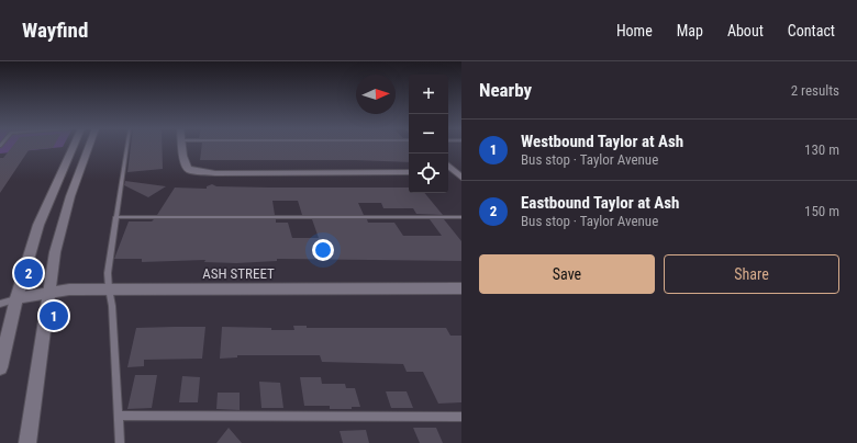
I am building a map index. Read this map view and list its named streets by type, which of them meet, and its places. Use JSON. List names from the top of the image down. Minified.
{"streets":{"street":["ASH STREET"]},"north":"right","page":{"header":"Wayfind","nav":["Home","Map","About","Contact"],"heading":["Nearby","2 results"],"map_buttons":["+","−"],"list":[{"mark":"1","name":"Westbound Taylor at Ash","note":"Bus stop · Taylor Avenue","value":"130 m"},{"mark":"2","name":"Eastbound Taylor at Ash","note":"Bus stop · Taylor Avenue","value":"150 m"}],"buttons":["Save","Share"],"pins":["2","1"]}}
